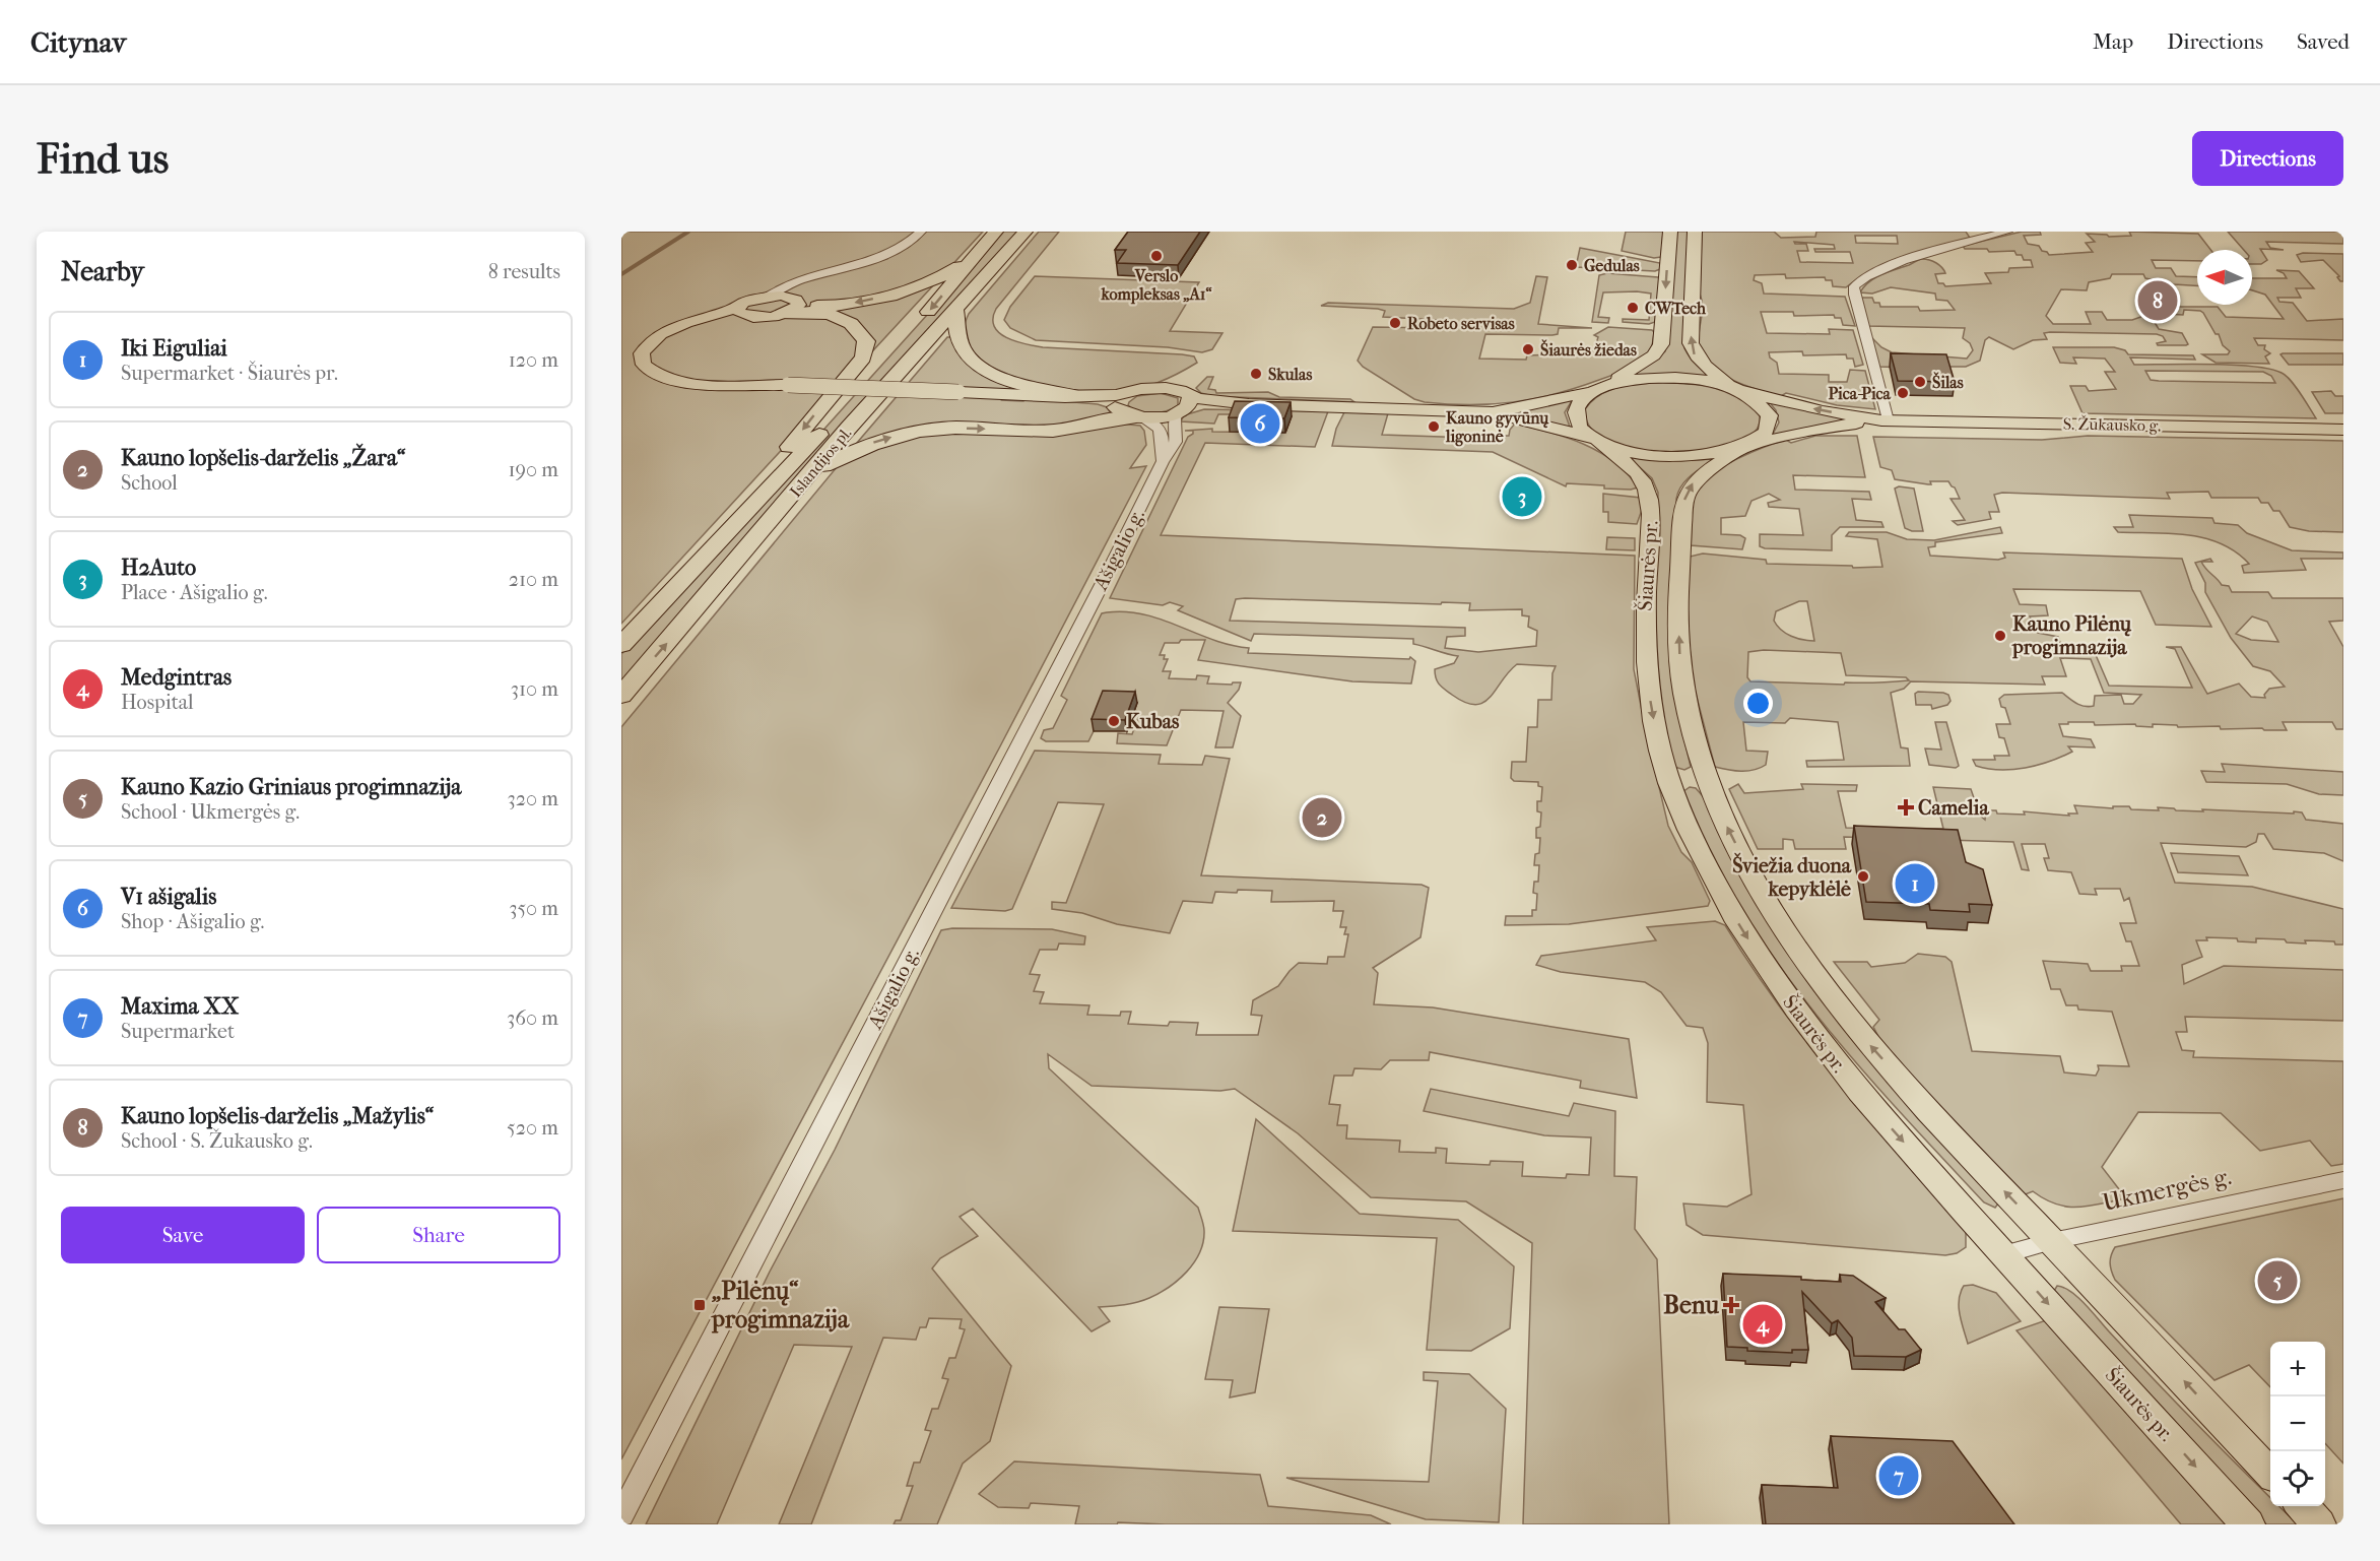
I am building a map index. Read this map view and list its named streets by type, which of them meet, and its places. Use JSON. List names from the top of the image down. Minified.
{"streets":{"highway":["Islandijos pl."],"main road":["S. Žukausko g.","Šiaurės pr."],"street":["Ašigalio g.","Ukmergės g."]},"crossings":[["S. Žukausko g.","Šiaurės pr."],["Šiaurės pr.","Ukmergės g."]],"places":{"other":["Verslo kompleksas „A1“","Gedulas","CWTech","Robeto servisas","Šiaurės žiedas","Skulas","Šilas","Pica-Pica","Kauno gyvūnų ligoninė","Kauno Pilėnų progimnazija","Kubas","Šviežia duona kepyklėlė"],"health":["Camelia","Benu"],"transit":["„Pilėnų“ progimnazija"]},"north":"left","page":{"header":"Citynav","nav":["Map","Directions","Saved"],"buttons":["Directions",["Save","Share"]],"title":"Find us","heading":["Nearby","8 results"],"pins":["8","6","3","2","1","5","4","7"],"list":[{"mark":"1","name":"Iki Eiguliai","note":"Supermarket · Šiaurės pr.","value":"120 m"},{"mark":"2","name":"Kauno lopšelis-darželis „Žara“","note":"School","value":"190 m"},{"mark":"3","name":"H2Auto","note":"Place · Ašigalio g.","value":"210 m"},{"mark":"4","name":"Medgintras","note":"Hospital","value":"310 m"},{"mark":"5","name":"Kauno Kazio Griniaus progimnazija","note":"School · Ukmergės g.","value":"320 m"},{"mark":"6","name":"V1 ašigalis","note":"Shop · Ašigalio g.","value":"350 m"},{"mark":"7","name":"Maxima XX","note":"Supermarket","value":"360 m"},{"mark":"8","name":"Kauno lopšelis-darželis „Mažylis“","note":"School · S. Žukausko g.","value":"520 m"}],"map_buttons":["+","−"]}}
